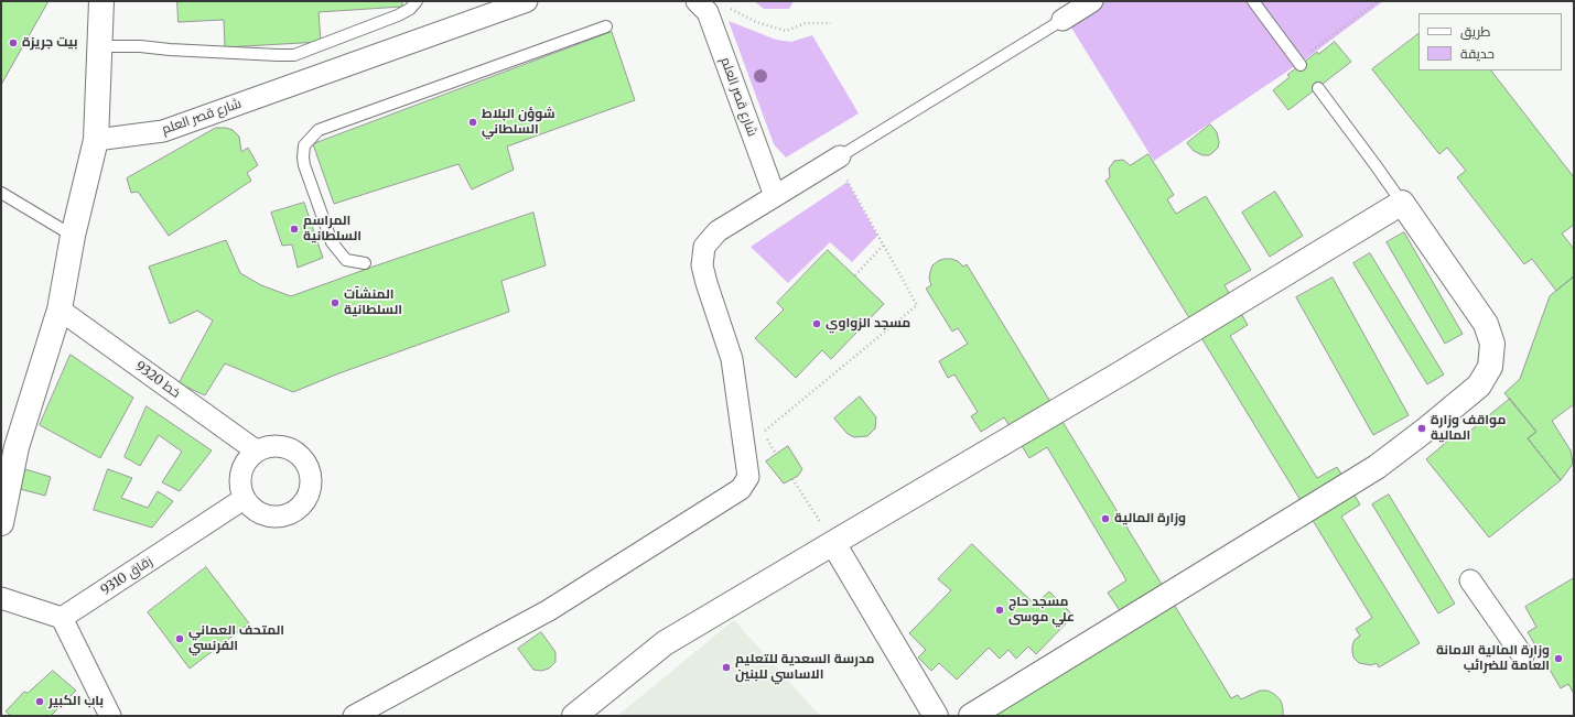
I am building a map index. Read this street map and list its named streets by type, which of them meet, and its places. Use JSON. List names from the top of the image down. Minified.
{"streets":{"street":["شارع قصر العلم","9320 خط","زقاق 9310"]},"crossings":[["9320 خط","زقاق 9310"]],"places":["بيت جريزة","شوؤن البلاط السلطاني","المراسم السلطانية","المنشآت السلطانية","مسجد الزواوي","َمواقف وزارة المالية","وزارة المالية","مسجد حاج علي موسى","المتحف العماني الفرنسي","وزارة المالية الامانة العامة للضرائب","مدرسة السعدية للتعليم الاساسي للبنين","باب الکبیر"],"legend":["طريق","حديقة"]}
